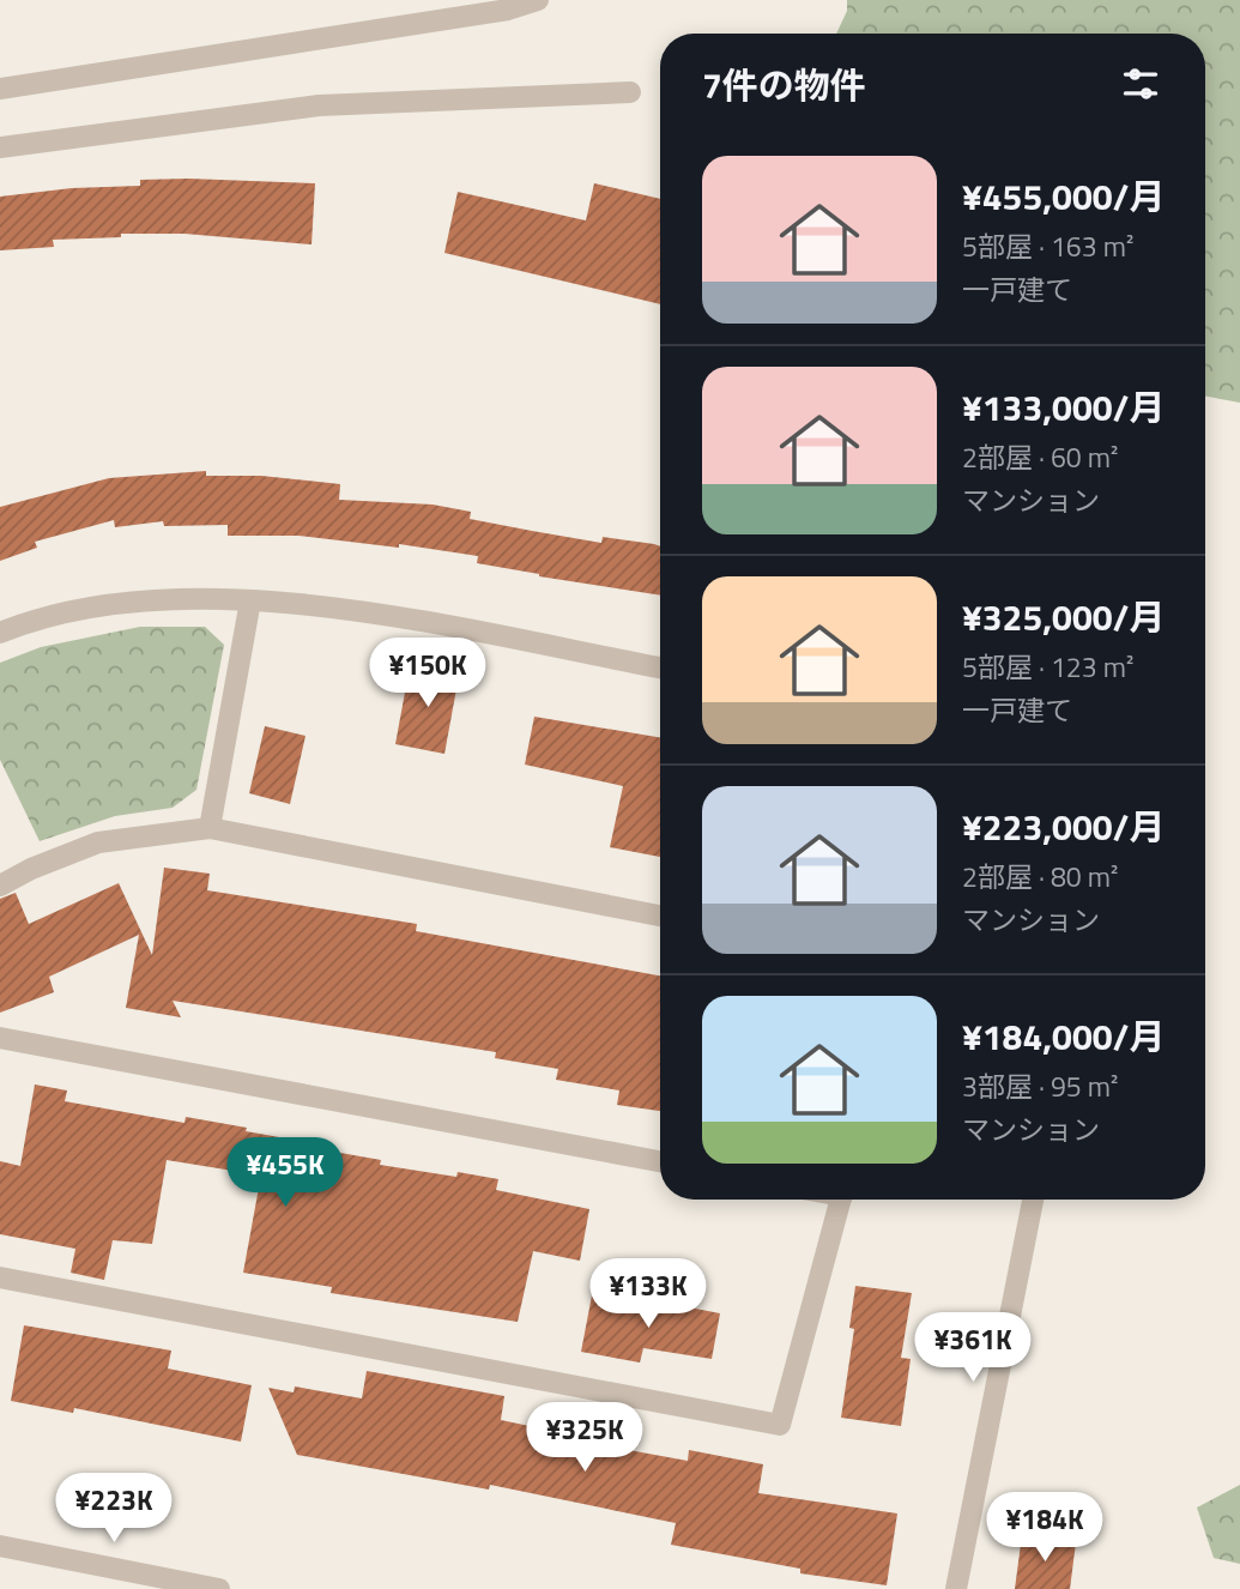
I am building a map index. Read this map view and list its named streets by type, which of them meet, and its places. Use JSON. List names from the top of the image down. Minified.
{"page":{"heading":"7件の物件","list":[{"name":"¥455,000/月","note":"5部屋 · 163 m² · 一戸建て"},{"name":"¥133,000/月","note":"2部屋 · 60 m² · マンション"},{"name":"¥325,000/月","note":"5部屋 · 123 m² · 一戸建て"},{"name":"¥223,000/月","note":"2部屋 · 80 m² · マンション"},{"name":"¥184,000/月","note":"3部屋 · 95 m² · マンション"}],"price":["¥150K","¥455K","¥133K","¥361K","¥325K","¥223K","¥184K"]}}
